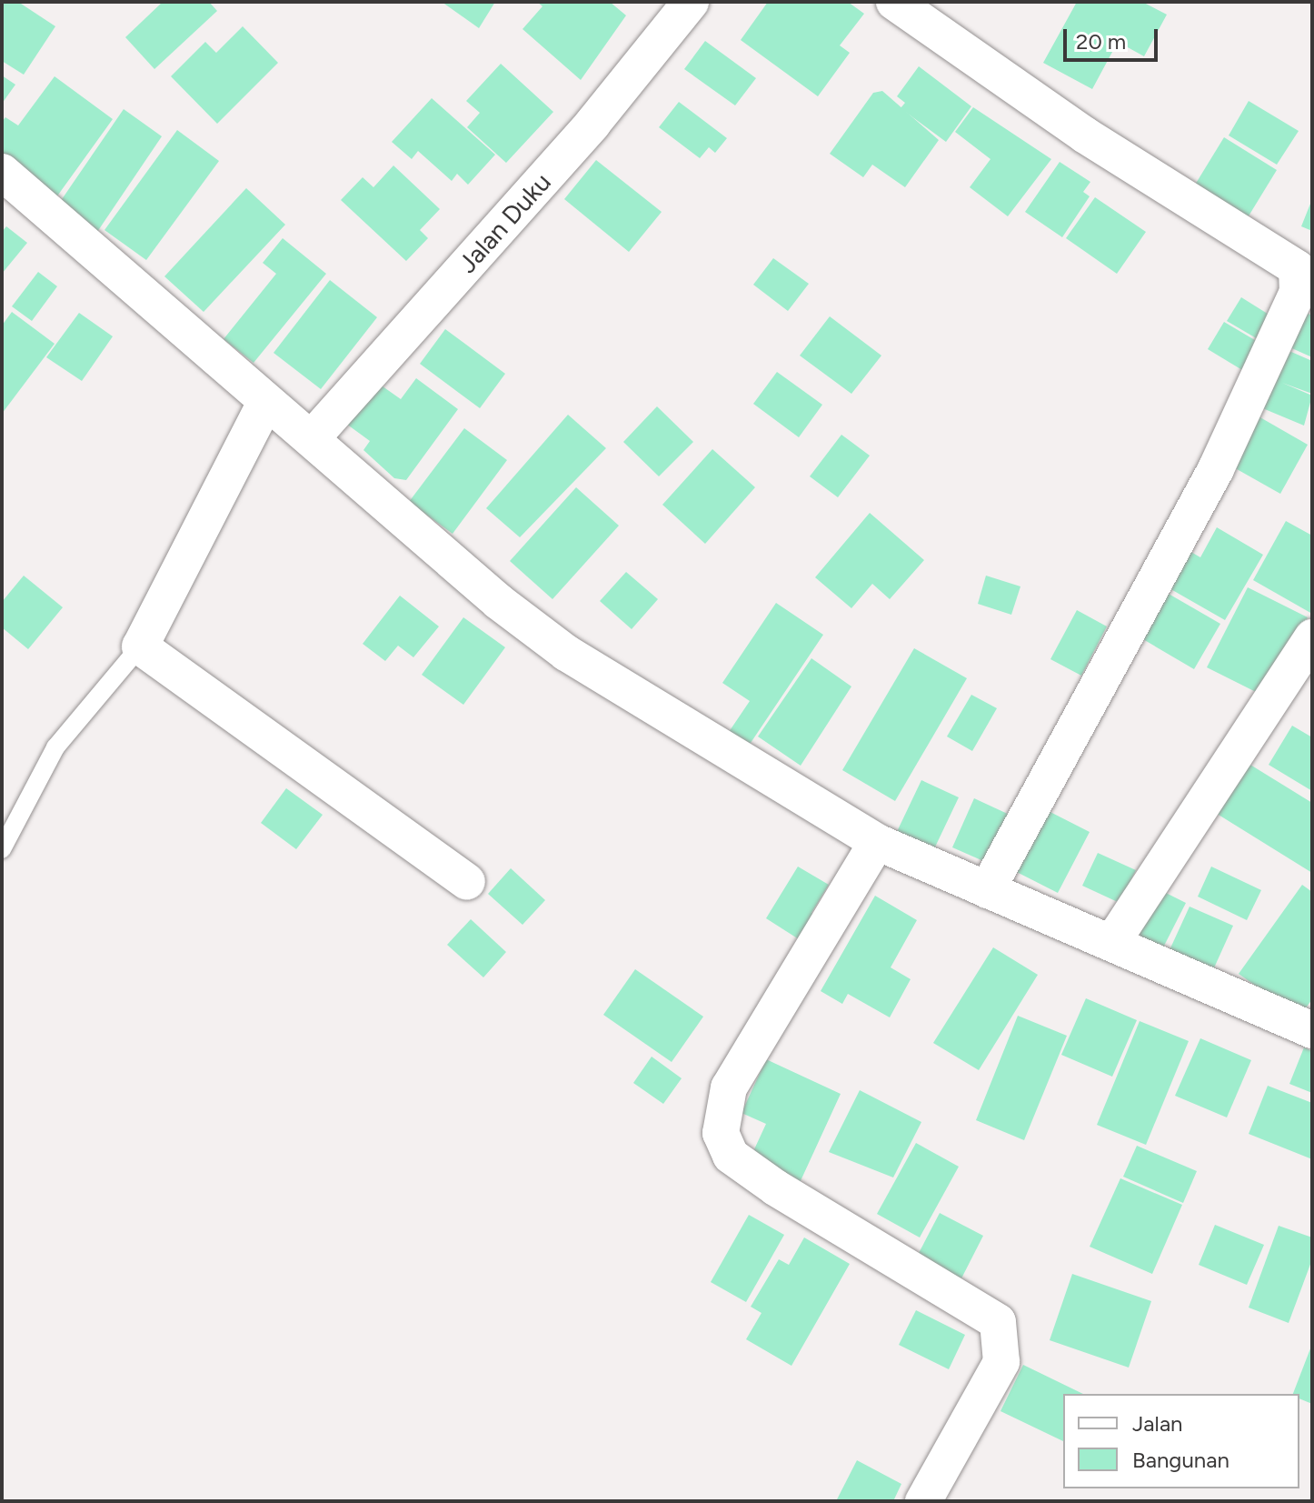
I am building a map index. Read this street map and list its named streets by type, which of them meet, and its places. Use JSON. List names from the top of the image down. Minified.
{"streets":{"street":["Jalan Duku"]},"legend":["Jalan","Bangunan"],"scale_bar":"20 m"}
